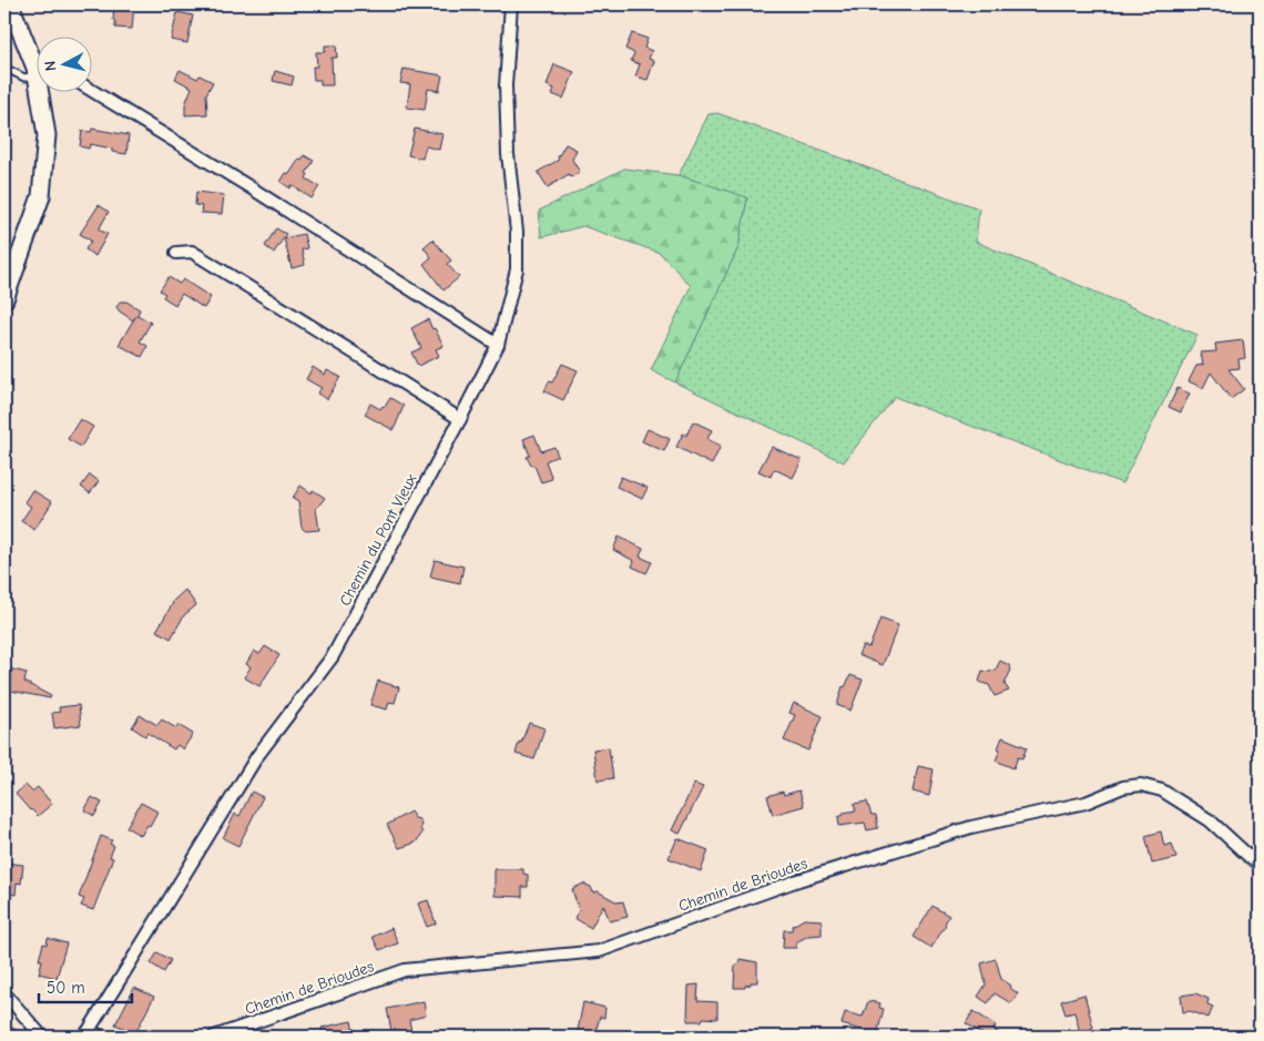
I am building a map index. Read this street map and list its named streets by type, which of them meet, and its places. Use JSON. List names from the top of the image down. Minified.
{"streets":{"street":["Chemin du Pont Vieux","Chemin de Brioudes"]},"scale_bar":"50 m","north":"left"}
